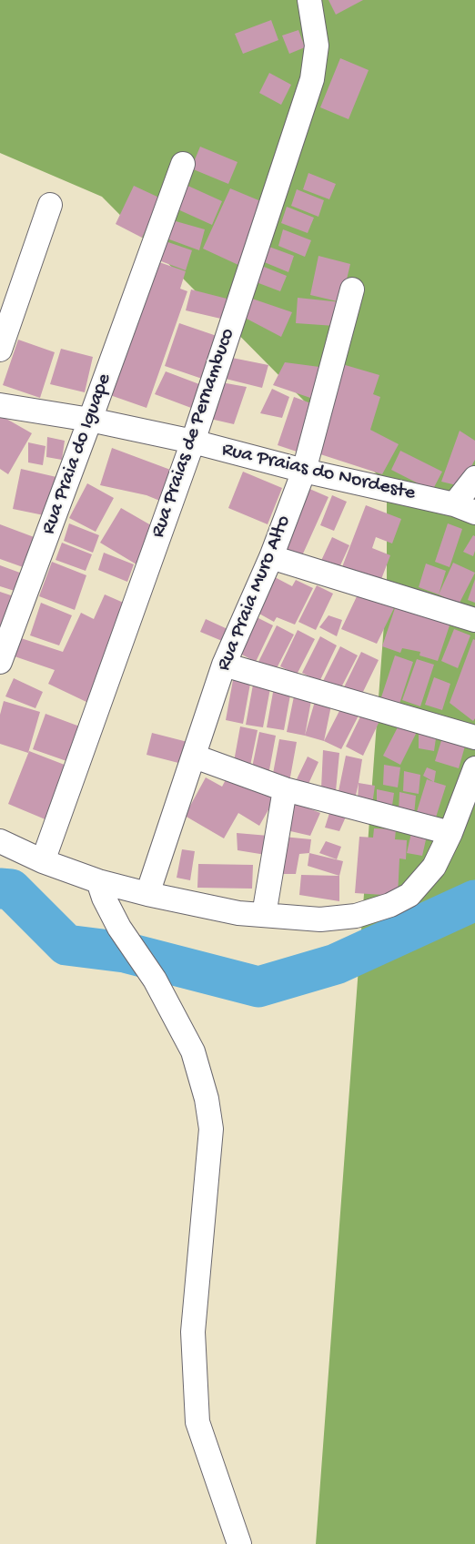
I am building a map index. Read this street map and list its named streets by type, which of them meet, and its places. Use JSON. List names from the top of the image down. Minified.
{"streets":{"street":["Rua Praias de Pernambuco","Rua Praia do Iguape","Rua Praias do Nordeste","Rua Praia Muro Alto"]},"crossings":[["Rua Praias de Pernambuco","Rua Praias do Nordeste"],["Rua Praia do Iguape","Rua Praias do Nordeste"],["Rua Praias do Nordeste","Rua Praia Muro Alto"]]}
